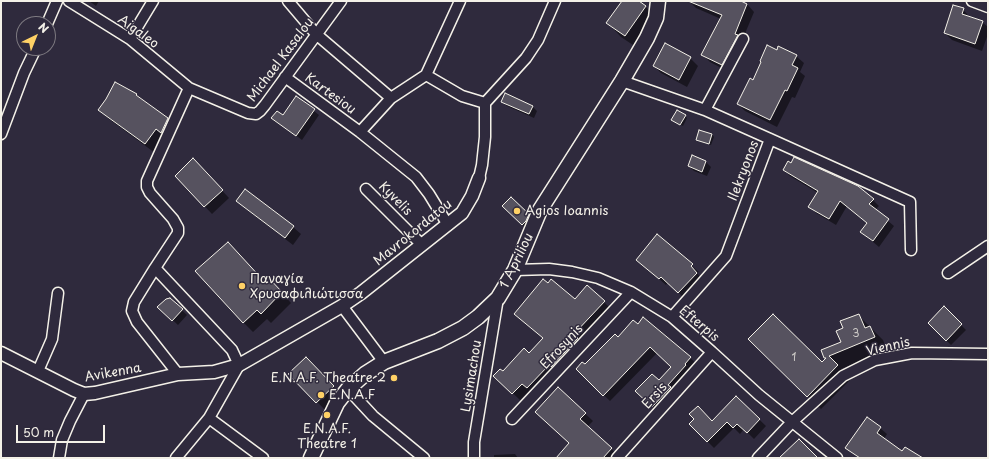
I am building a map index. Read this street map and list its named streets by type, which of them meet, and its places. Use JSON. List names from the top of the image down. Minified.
{"streets":{"main road":["1 Apriliou"],"street":["Aigaleo","Michael Kasalou","Kartesiou","Ilekryonos","Kyvelis","Mavrokordatou","Efterpis","Efrosynis","Viennis","Avikenna","Lysimachou","Ersis"]},"crossings":[["Aigaleo","Michael Kasalou"],["Michael Kasalou","Kartesiou"],["Kartesiou","Mavrokordatou"],["Ilekryonos","Efterpis"],["Kyvelis","Mavrokordatou"],["Mavrokordatou","Avikenna"],["1 Apriliou","Efterpis"],["1 Apriliou","Lysimachou"],["Efterpis","Efrosynis"],["Efterpis","Viennis"],["Efterpis","Ersis"]],"places":["Agios Ioannis","Παναγία Χρυσαφιλιώτισσα","E.N.A.F. Theatre 2","E.N.A.F","E.N.A.F. Theatre 1"],"house_numbers":["3","1"],"scale_bar":"50 m","north":"top right"}
